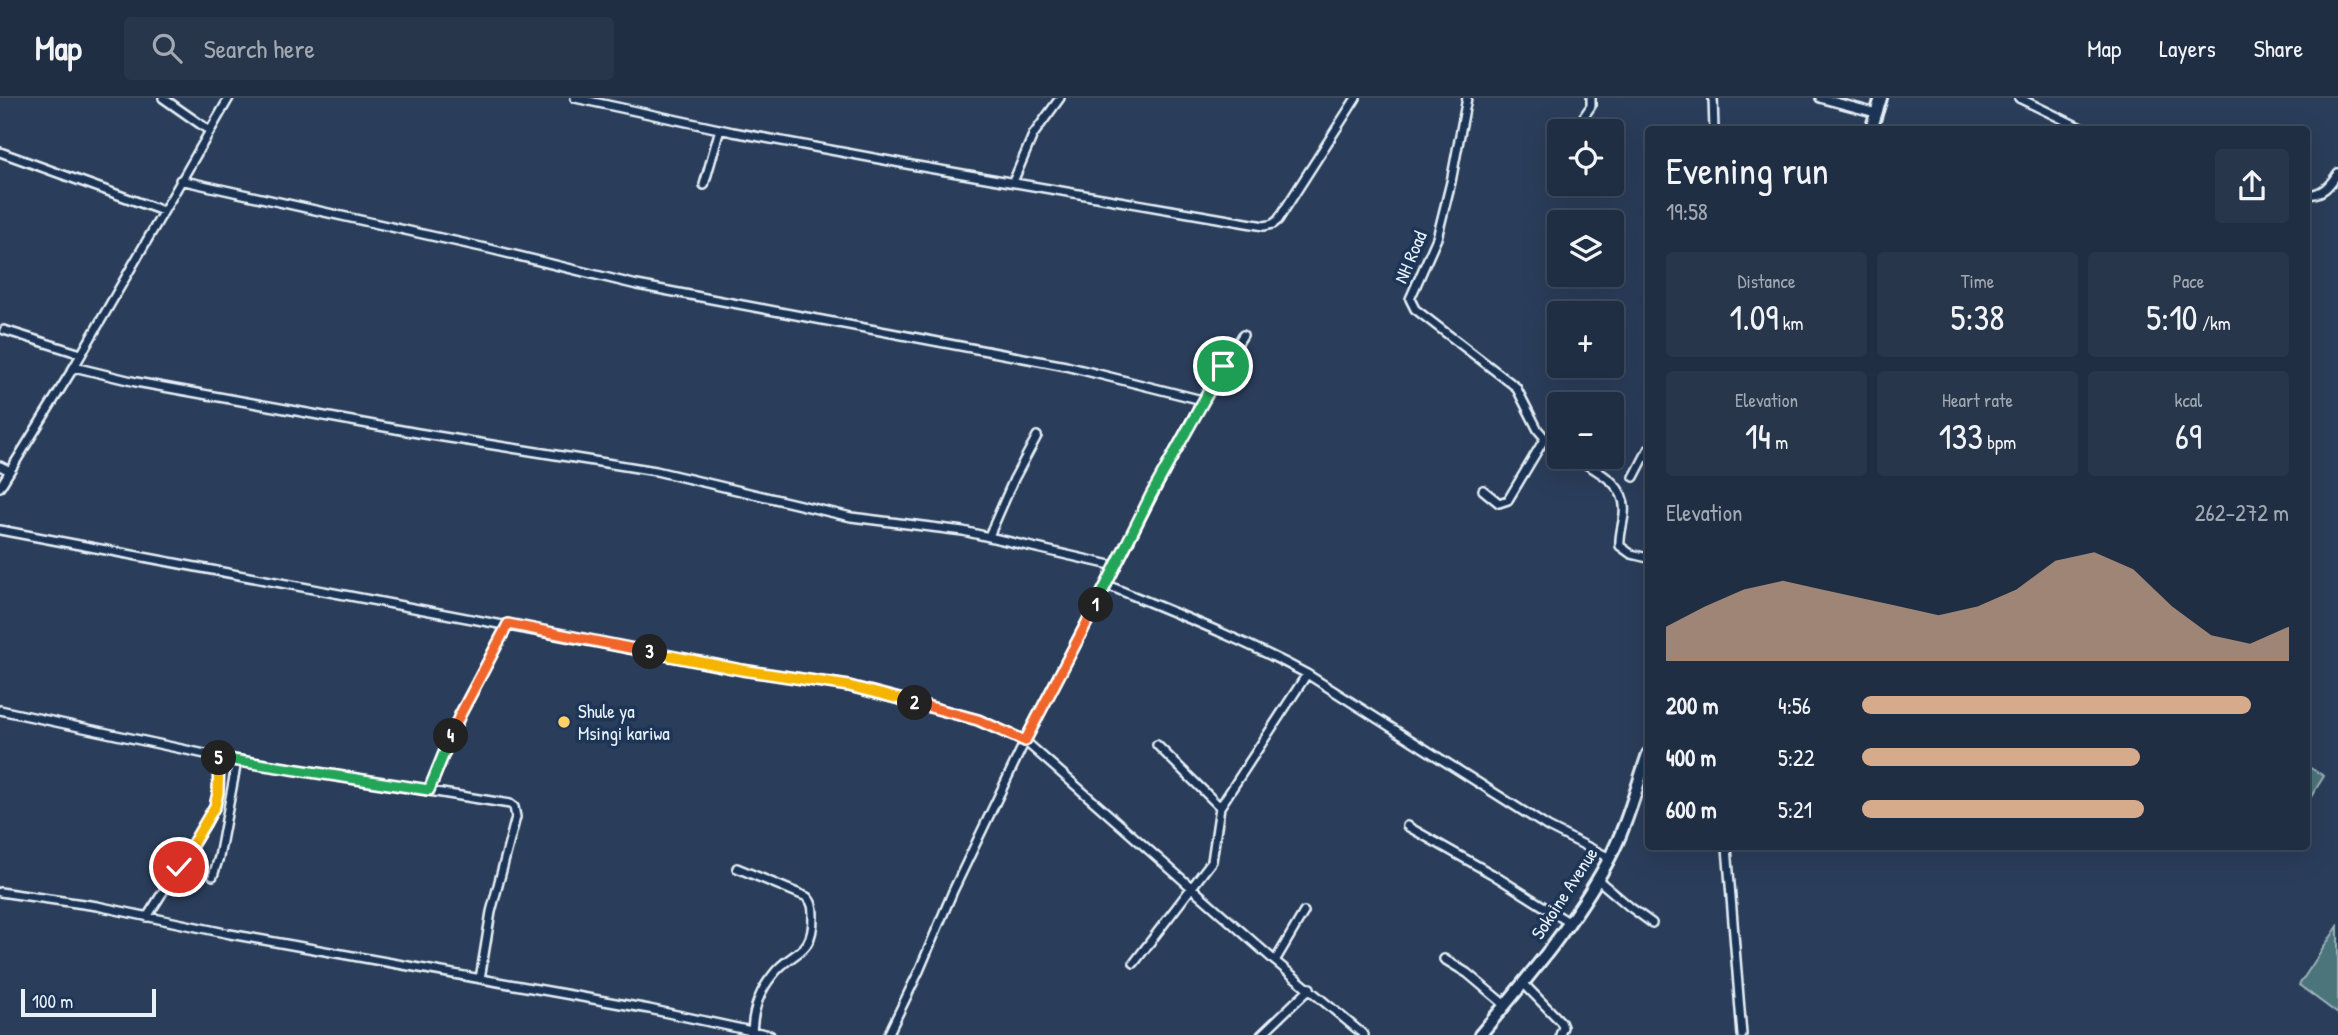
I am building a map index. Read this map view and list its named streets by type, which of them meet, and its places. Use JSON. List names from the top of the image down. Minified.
{"streets":{"street":["NH Road","Sokoine Avenue"]},"places":["Shule ya Msingi kariwa"],"scale_bar":"100 m","page":{"header":"Map","search":"Search here","nav":["Map","Layers","Share"],"map_buttons":["+","−"],"heading":["Evening run","19:58"],"stats":[["Distance","1.09 km"],["Time","5:38"],["Pace","5:10 /km"],["Elevation","14 m"],["Heart rate","133 bpm"],["kcal","69"]],"chart":["Elevation","262–272 m"],"pins":["1","3","2","4","5"],"list":[{"name":"200 m","note":"4:56"},{"name":"400 m","note":"5:22"},{"name":"600 m","note":"5:21"}],"scale":"100 m"}}
